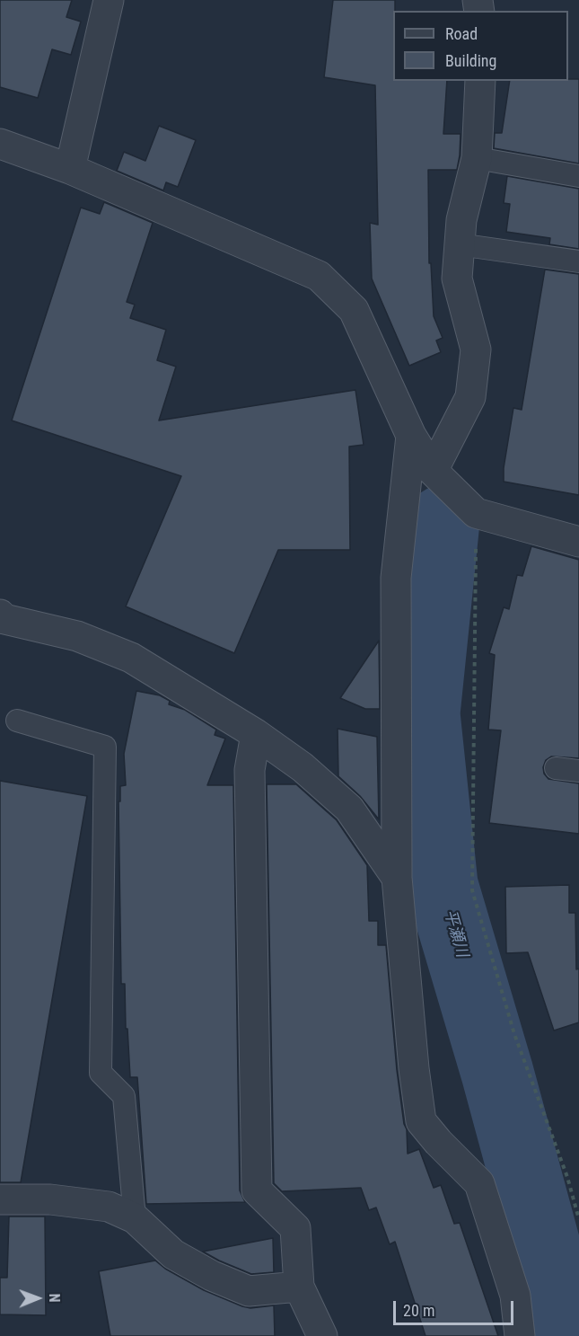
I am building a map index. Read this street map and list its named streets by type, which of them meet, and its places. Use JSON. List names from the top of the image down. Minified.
{"water":["平瀬川"],"legend":["Road","Building"],"scale_bar":"20 m","north":"right"}
